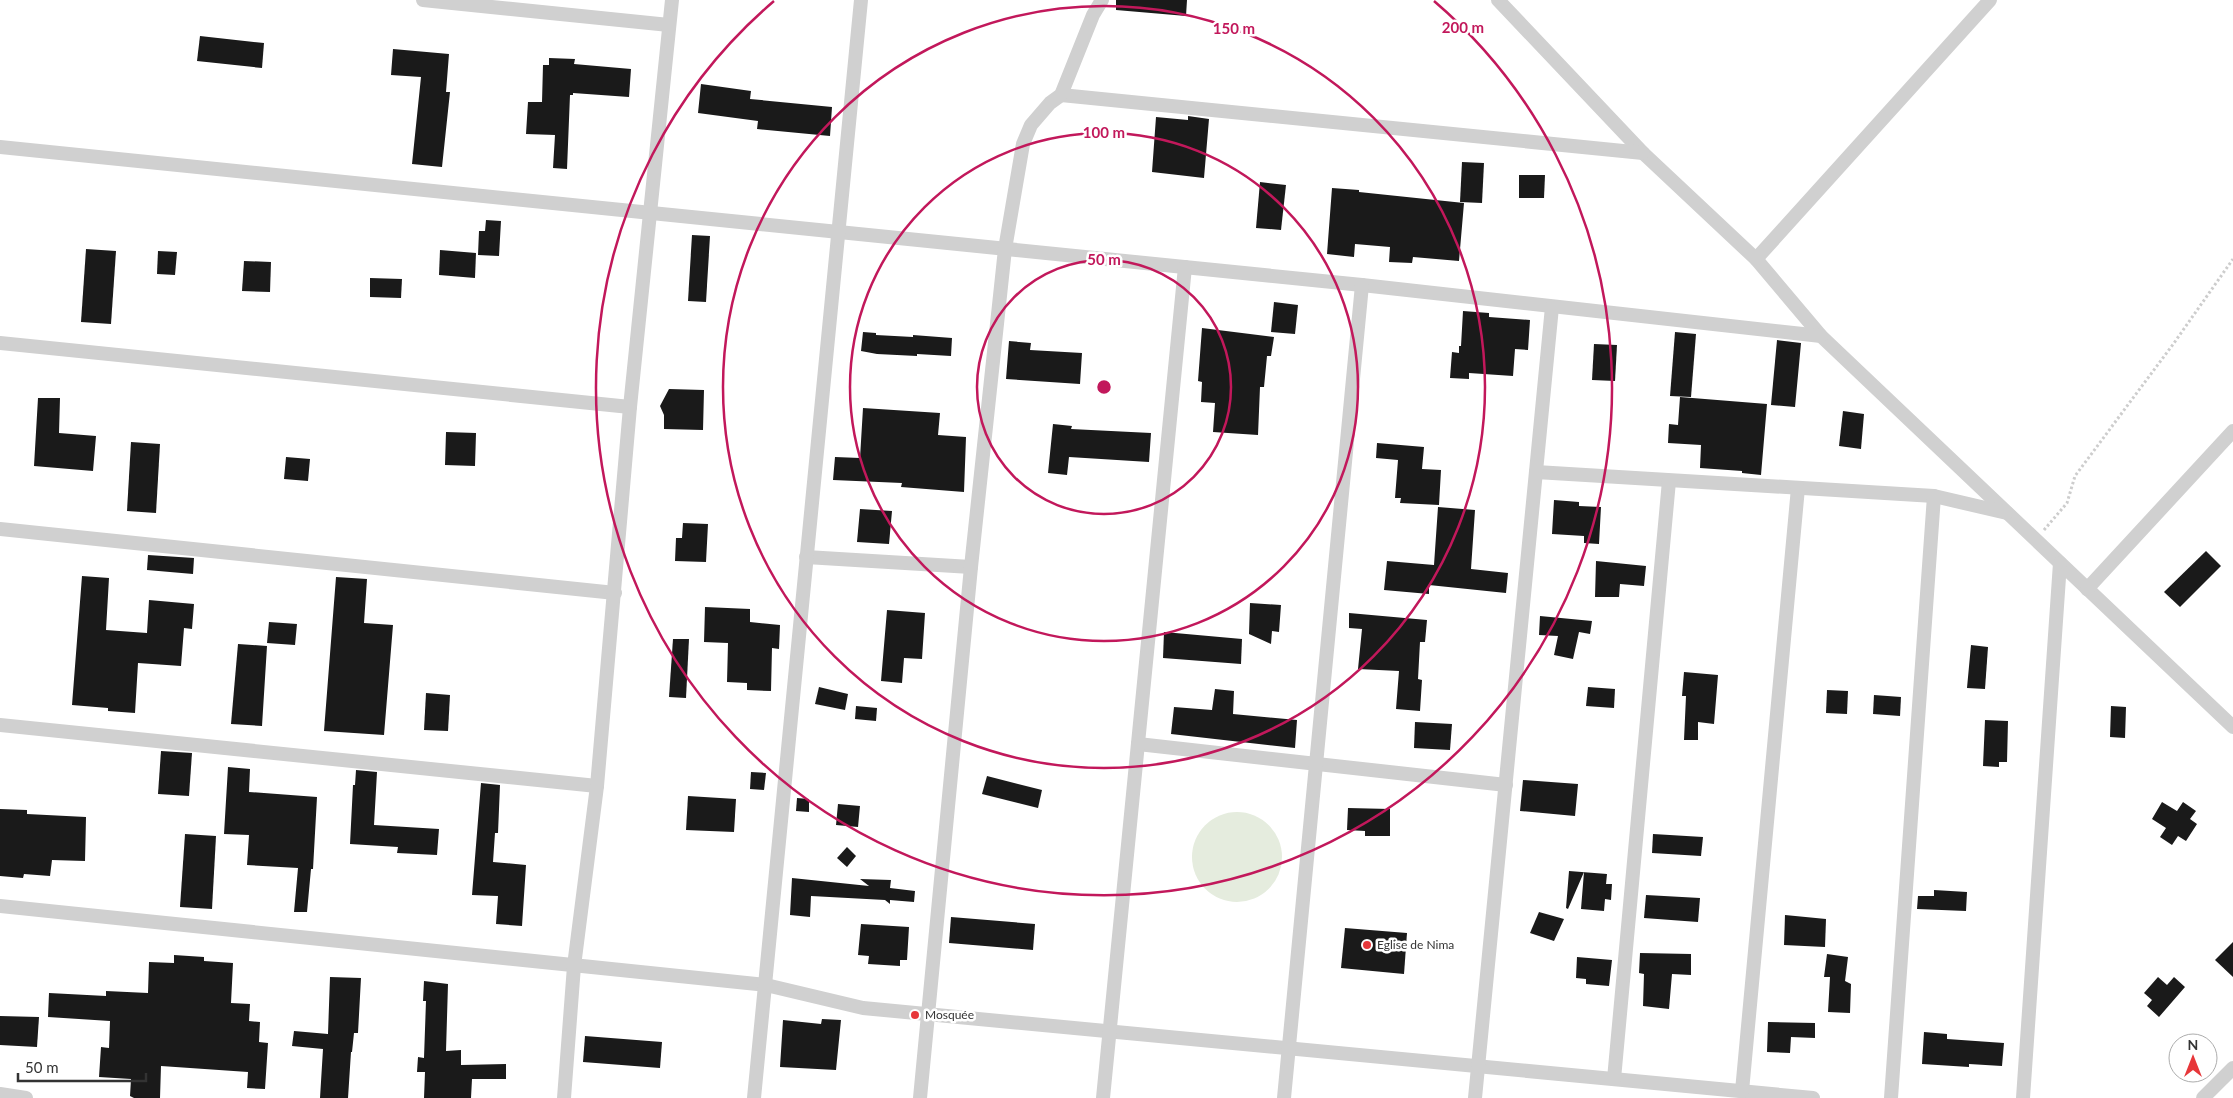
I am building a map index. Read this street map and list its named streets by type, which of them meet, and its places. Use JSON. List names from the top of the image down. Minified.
{"places":["Eglise de Nima","Mosquée"],"scale_bar":"50 m","north":"top","rings":["200 m","150 m","100 m","50 m"]}
